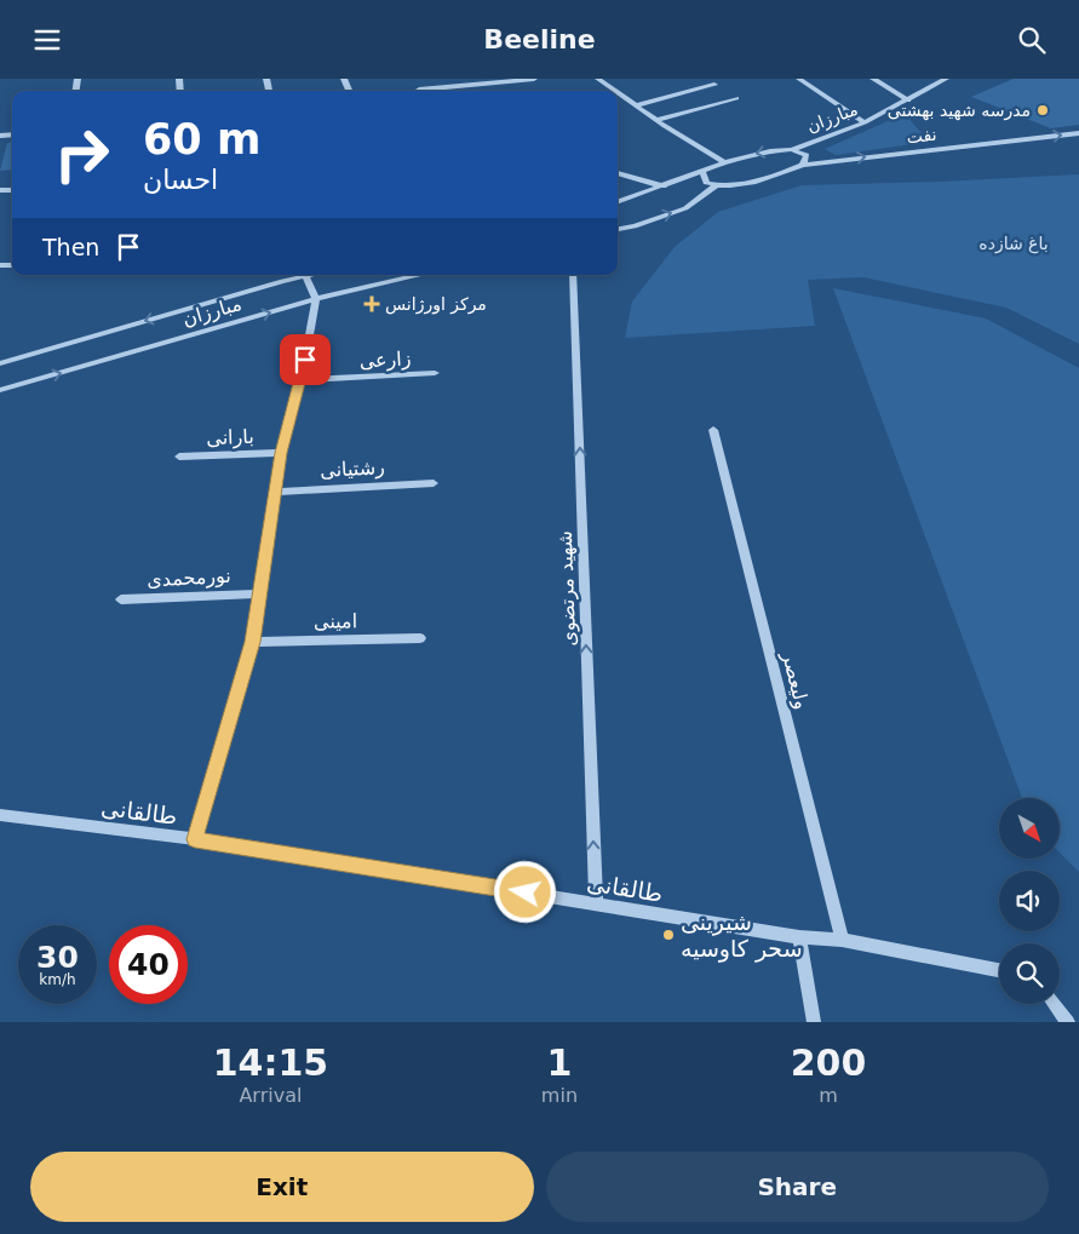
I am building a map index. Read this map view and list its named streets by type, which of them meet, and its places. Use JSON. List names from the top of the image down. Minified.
{"streets":{"street":["مبارزان","نفت","زارعی","بارانی","رشتیانی","نورمحمدی","شهید مرتضوی","امینی","ولیعصر","طالقانی"]},"crossings":[["شهید مرتضوی","طالقانی"],["ولیعصر","طالقانی"]],"one_way":["نفت","شهید مرتضوی"],"parks":["باغ شازده"],"places":{"other":["مدرسه شهید بهشتی","شیرینی سحر کاوسیه"],"health":["مرکز اورژانس"]},"north":"bottom right","page":{"header":"Beeline","turn":["60 m","احسان"],"then":"Then","speed":"30 km/h","limit":"40","eta":["14:15","Arrival","1","min","200","m"],"buttons":["Exit","Share"]}}
